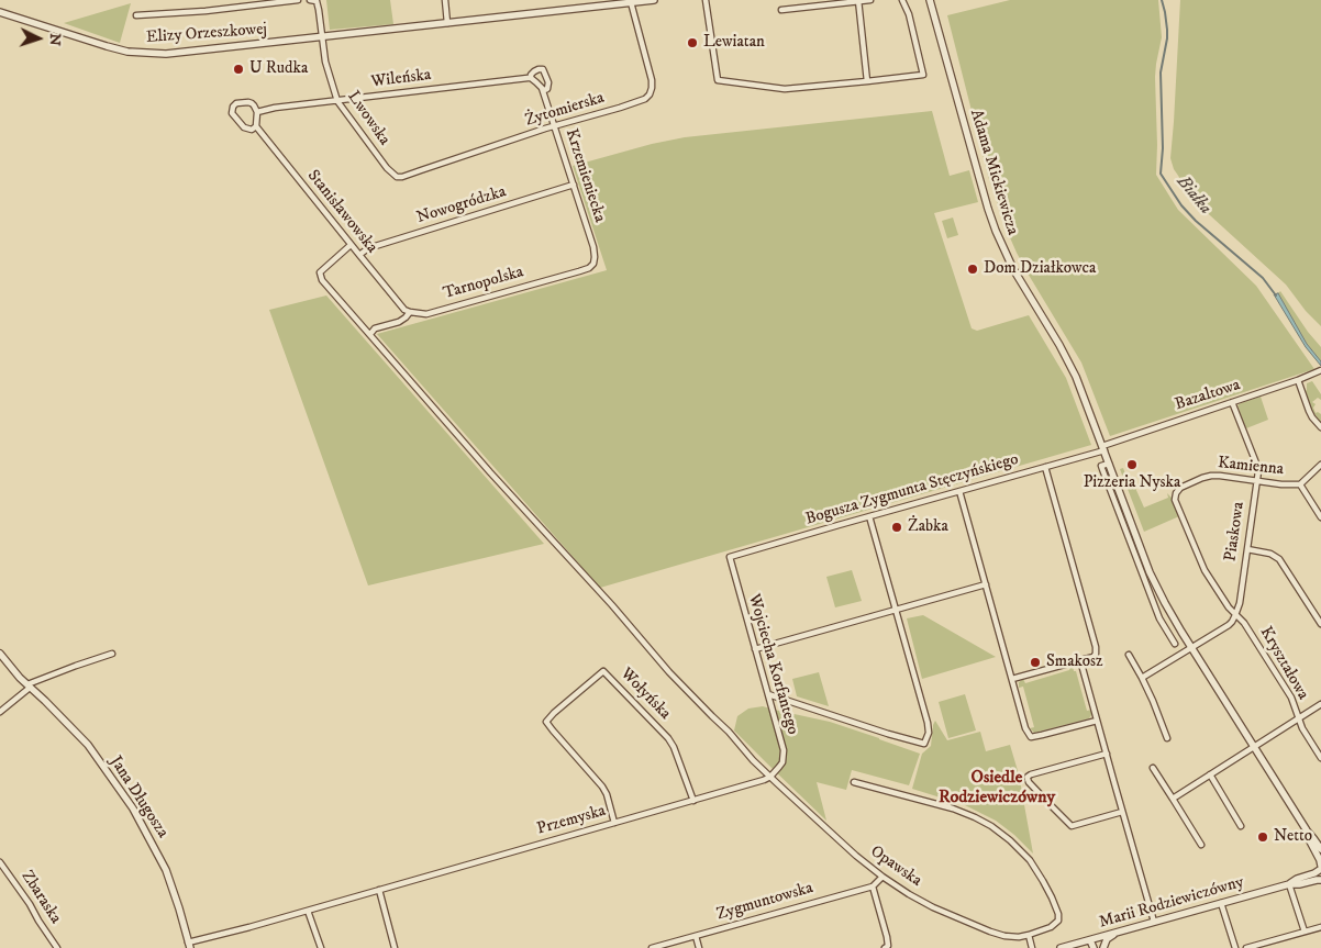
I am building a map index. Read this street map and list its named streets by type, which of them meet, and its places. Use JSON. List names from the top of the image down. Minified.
{"streets":{"street":["Elizy Orzeszkowej","Wileńska","Żytomierska","Lwowska","Adama Mickiewicza","Krzemieniecka","Nowogródzka","Stanisławowska","Tarnopolska","Bazaltowa","Kamienna","Bogusza Zygmunta Stęczyńskiego","Piaskowa","Kryształowa","Wojciecha Korfantego","Wołyńska","Jana Długosza","Przemyska","Opawska","Zbaraska","Zygmuntowska","Marii Rodziewiczówny"]},"crossings":[["Elizy Orzeszkowej","Żytomierska"],["Elizy Orzeszkowej","Lwowska"],["Wileńska","Lwowska"],["Wileńska","Krzemieniecka"],["Wileńska","Stanisławowska"],["Żytomierska","Lwowska"],["Żytomierska","Krzemieniecka"],["Adama Mickiewicza","Bazaltowa"],["Adama Mickiewicza","Bogusza Zygmunta Stęczyńskiego"],["Adama Mickiewicza","Marii Rodziewiczówny"],["Krzemieniecka","Nowogródzka"],["Krzemieniecka","Tarnopolska"],["Nowogródzka","Stanisławowska"],["Stanisławowska","Tarnopolska"],["Stanisławowska","Opawska"],["Tarnopolska","Opawska"],["Bazaltowa","Bogusza Zygmunta Stęczyńskiego"],["Bazaltowa","Piaskowa"],["Kamienna","Piaskowa"],["Kamienna","Kryształowa"],["Bogusza Zygmunta Stęczyńskiego","Wojciecha Korfantego"],["Piaskowa","Kryształowa"],["Wojciecha Korfantego","Przemyska"],["Wojciecha Korfantego","Opawska"],["Wołyńska","Przemyska"],["Jana Długosza","Przemyska"],["Przemyska","Opawska"],["Opawska","Zygmuntowska"]],"districts":["Osiedle Rodziewiczówny"],"water":["Białka"],"places":["Lewiatan","U Rudka","Dom Działkowca","Pizzeria Nyska","Żabka","Smakosz","Netto"],"north":"right"}
